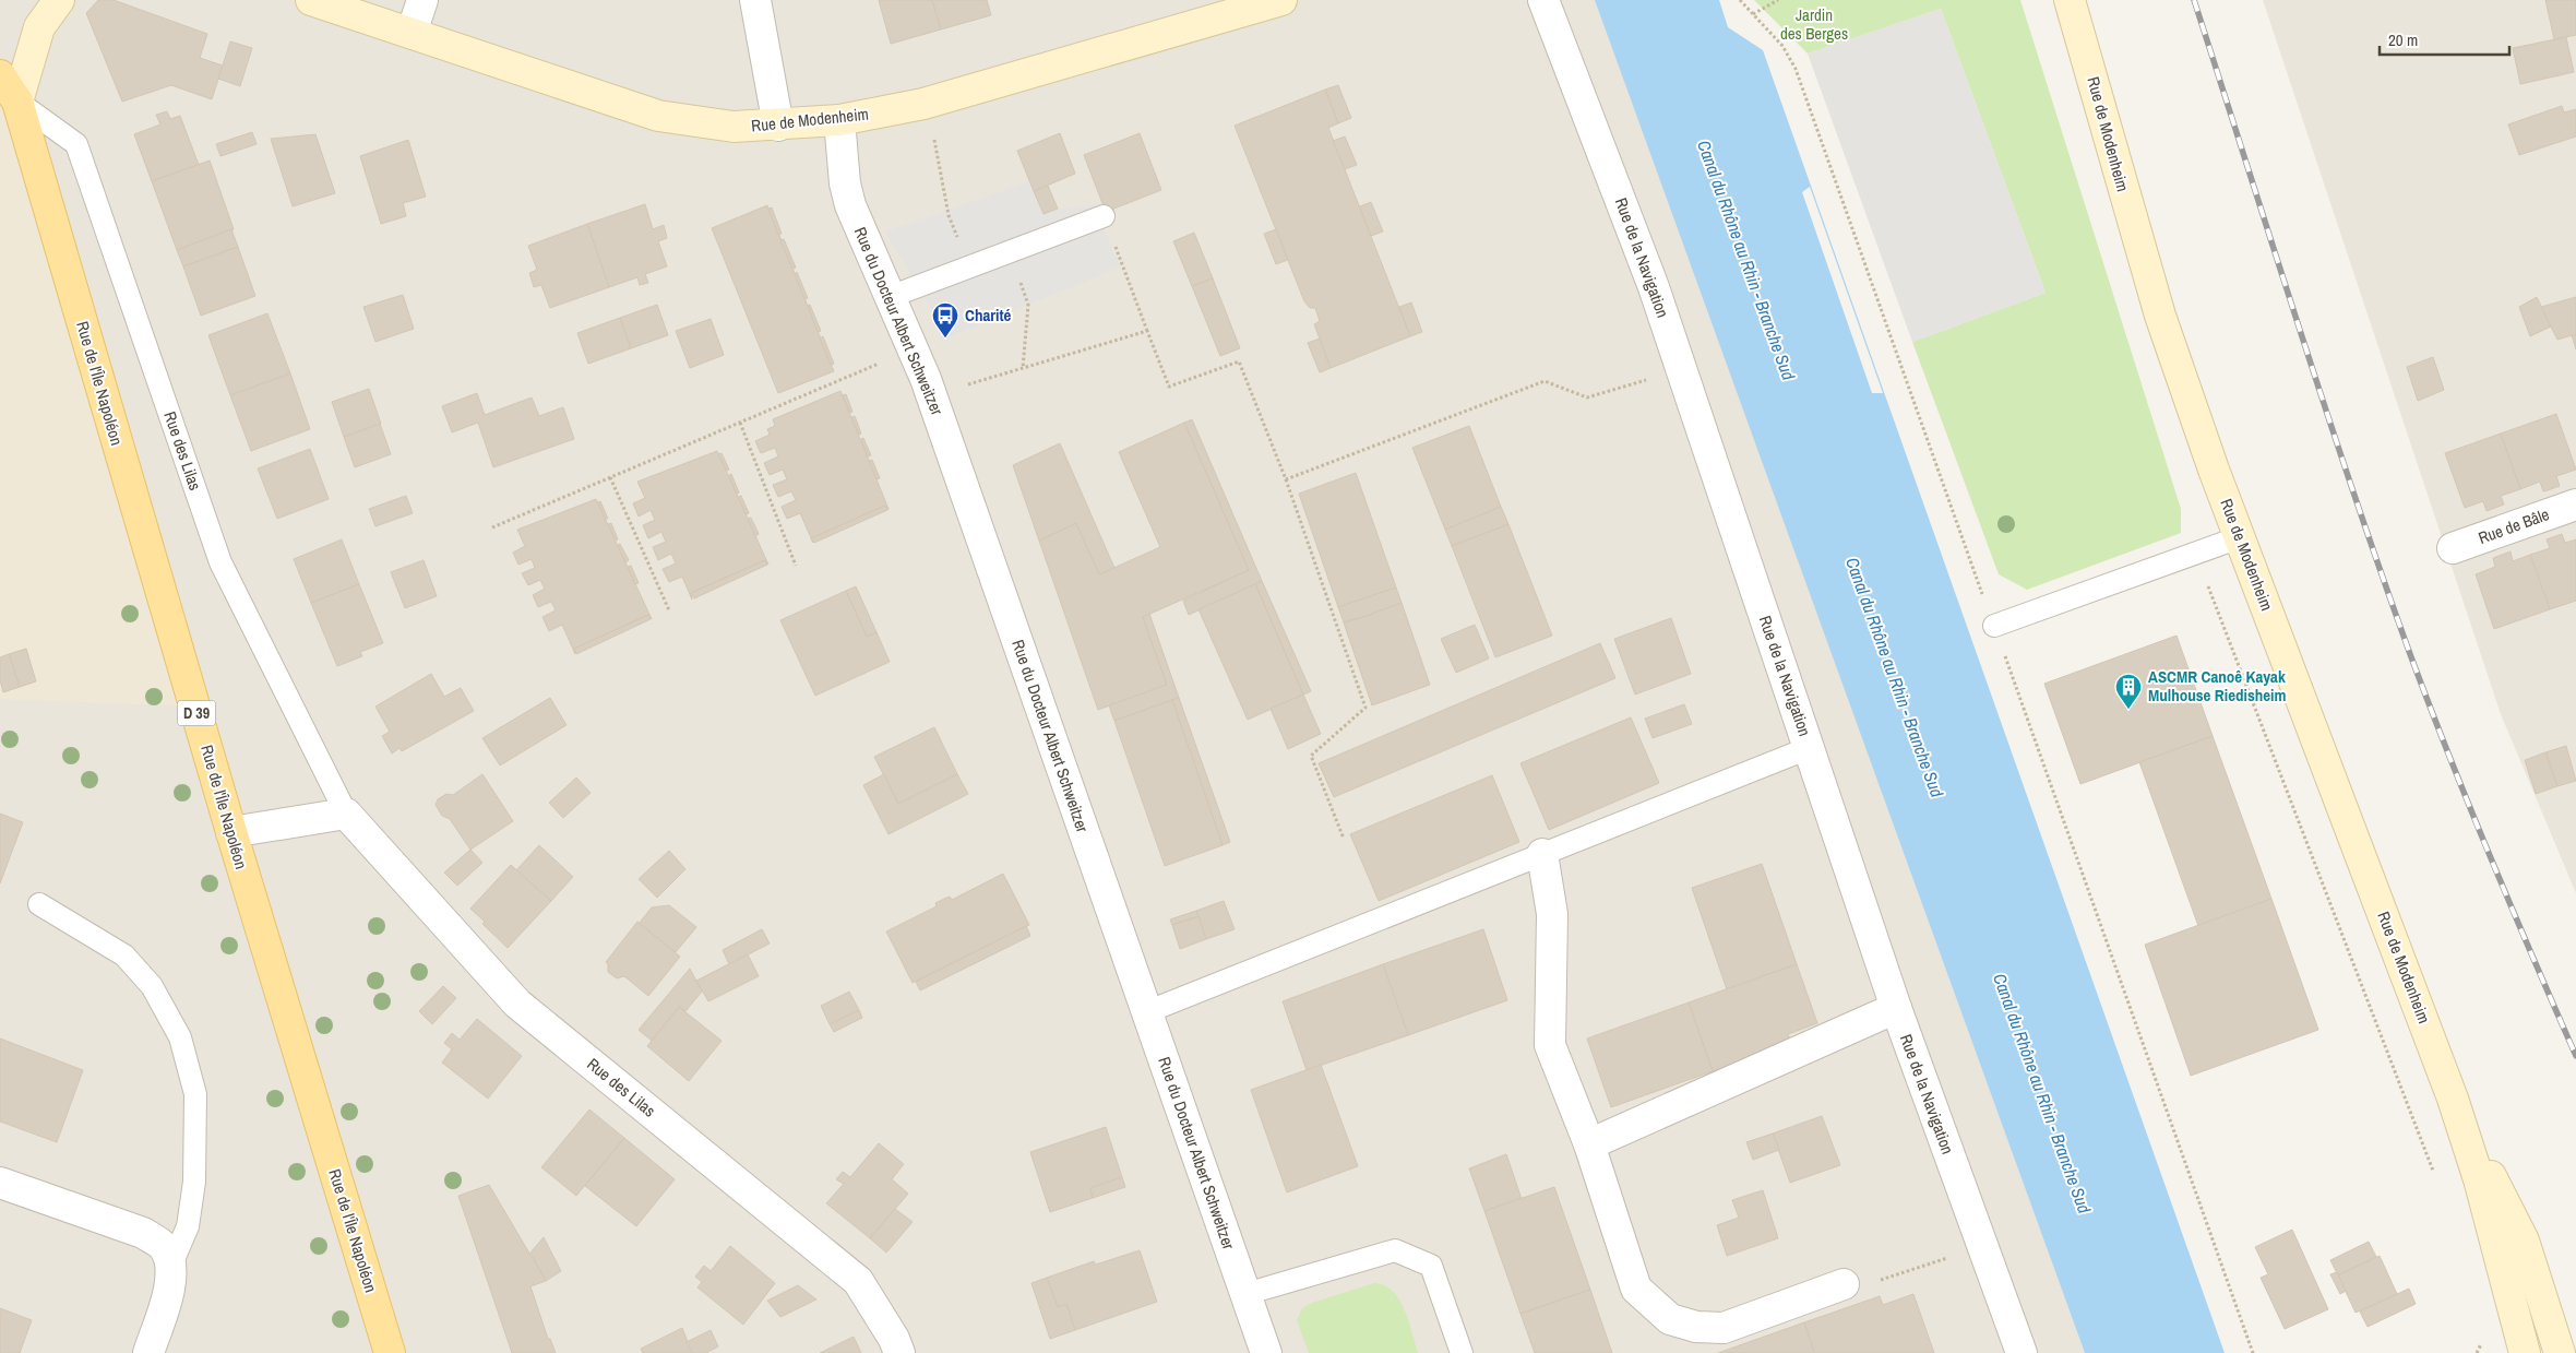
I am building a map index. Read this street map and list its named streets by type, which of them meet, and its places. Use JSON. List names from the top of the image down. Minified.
{"streets":{"main road":["Rue de Modenheim","Rue de l'Île Napoléon","D 39"],"street":["Rue de la Navigation","Rue du Docteur Albert Schweitzer","Rue des Lilas","Rue de Bâle"]},"crossings":[["Rue de Modenheim","Rue du Docteur Albert Schweitzer"],["Rue de l'Île Napoléon","Rue des Lilas"]],"water":["Canal du Rhône au Rhin - Branche Sud"],"parks":["Jardin des Berges"],"places":{"bus stop":["Charité"],"building":["ASCMR Canoê Kayak Mulhouse Riedisheim"]},"scale_bar":"20 m"}
